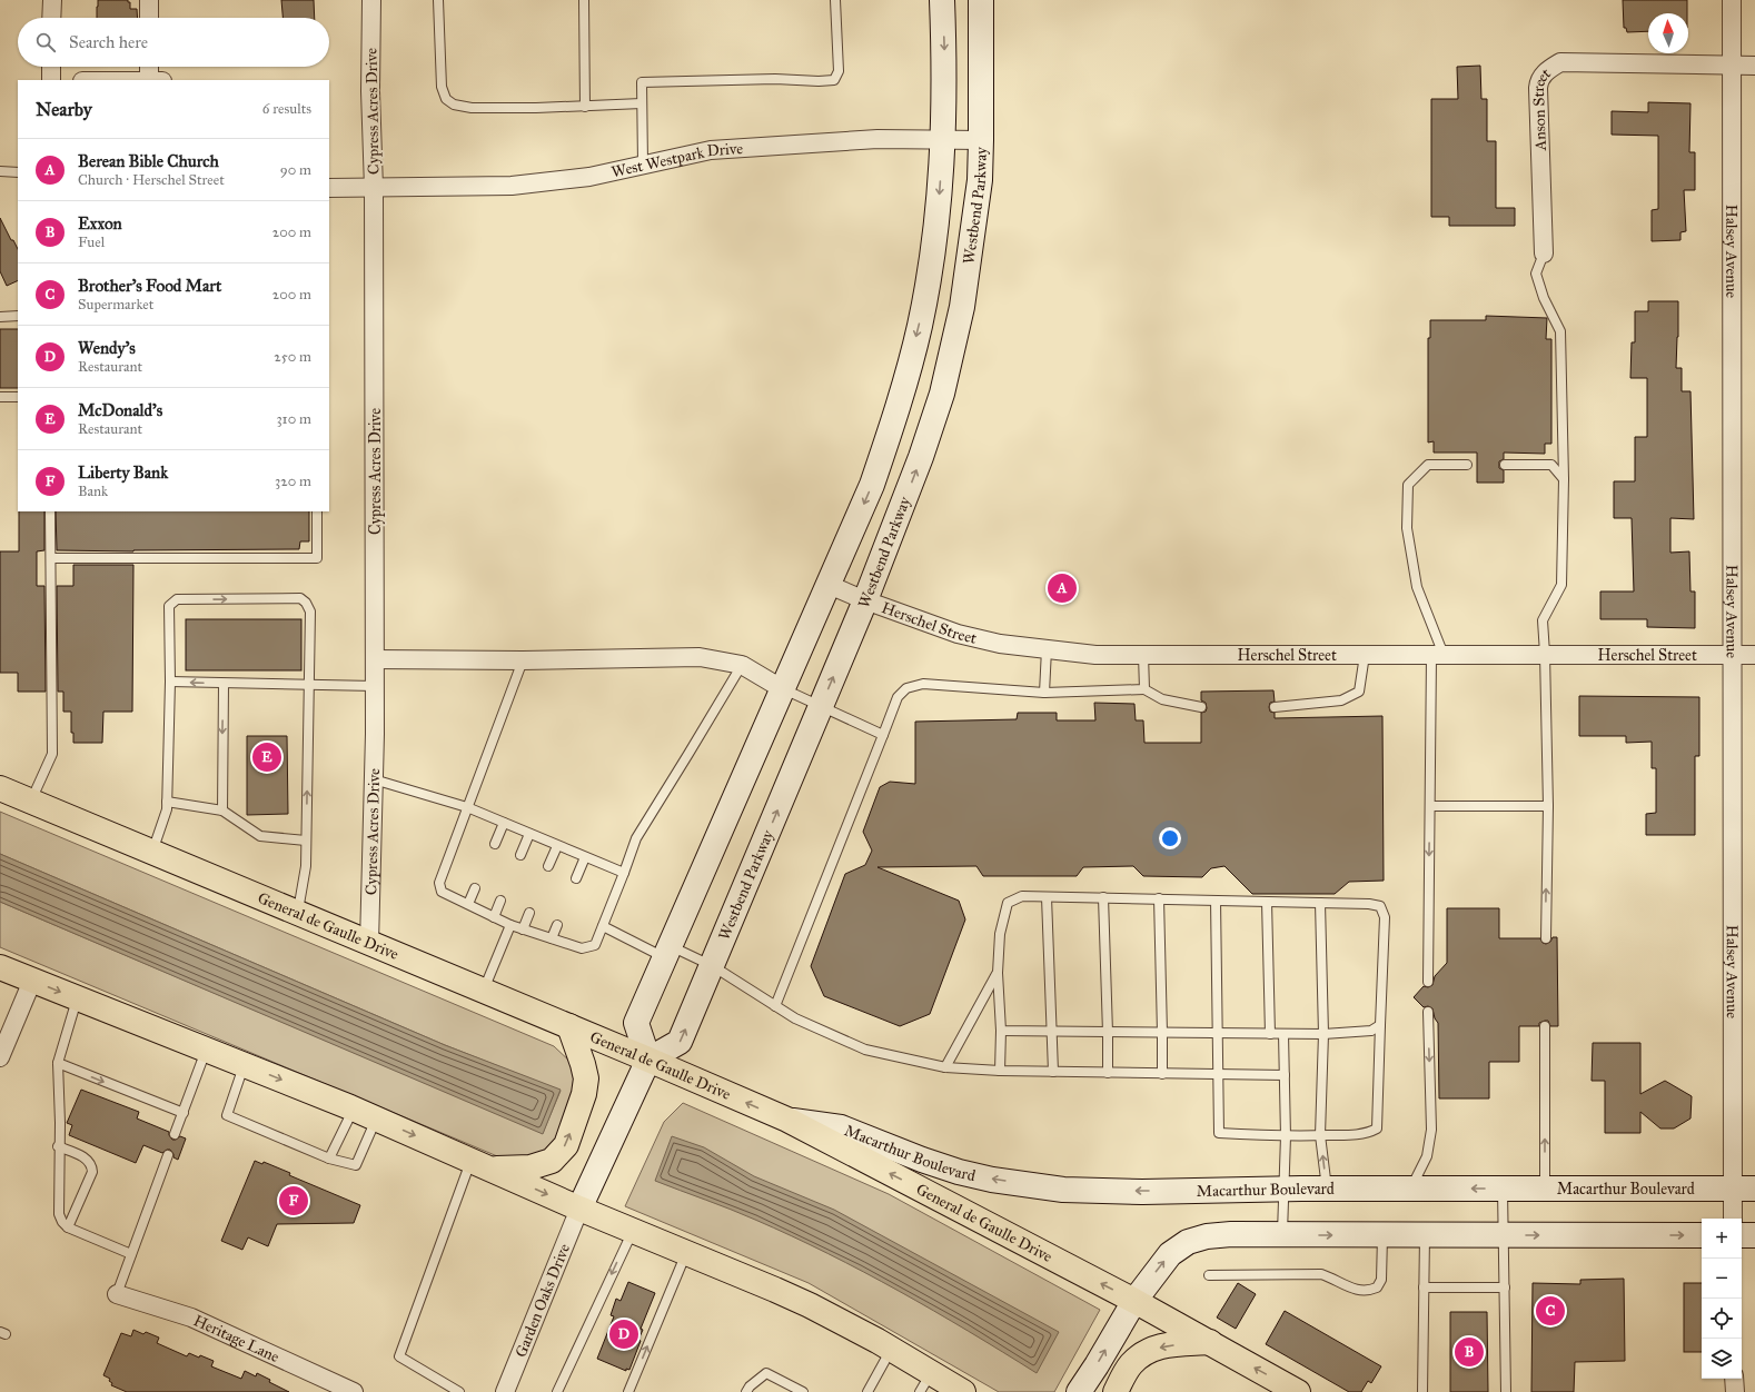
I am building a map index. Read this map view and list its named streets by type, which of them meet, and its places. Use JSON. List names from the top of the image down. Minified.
{"streets":{"main road":["General de Gaulle Drive"],"street":["Cypress Acres Drive","Anson Street","West Westpark Drive","Westbend Parkway","Halsey Avenue","Herschel Street","Macarthur Boulevard","Garden Oaks Drive","Heritage Lane"]},"crossings":[["Cypress Acres Drive","West Westpark Drive"],["Cypress Acres Drive","General de Gaulle Drive"],["Anson Street","Halsey Avenue"],["West Westpark Drive","Westbend Parkway"],["Westbend Parkway","Herschel Street"],["Westbend Parkway","General de Gaulle Drive"],["Halsey Avenue","Herschel Street"],["Halsey Avenue","Macarthur Boulevard"],["General de Gaulle Drive","Macarthur Boulevard"]],"one_way":["Macarthur Boulevard"],"north":"top","page":{"search":"Search here","heading":["Nearby","6 results"],"list":[{"mark":"A","name":"Berean Bible Church","note":"Church · Herschel Street","value":"90 m"},{"mark":"B","name":"Exxon","note":"Fuel","value":"200 m"},{"mark":"C","name":"Brother's Food Mart","note":"Supermarket","value":"200 m"},{"mark":"D","name":"Wendy's","note":"Restaurant","value":"250 m"},{"mark":"E","name":"McDonald's","note":"Restaurant","value":"310 m"},{"mark":"F","name":"Liberty Bank","note":"Bank","value":"320 m"}],"pins":["A","E","F","C","D","B"],"map_buttons":["+","−"]}}
